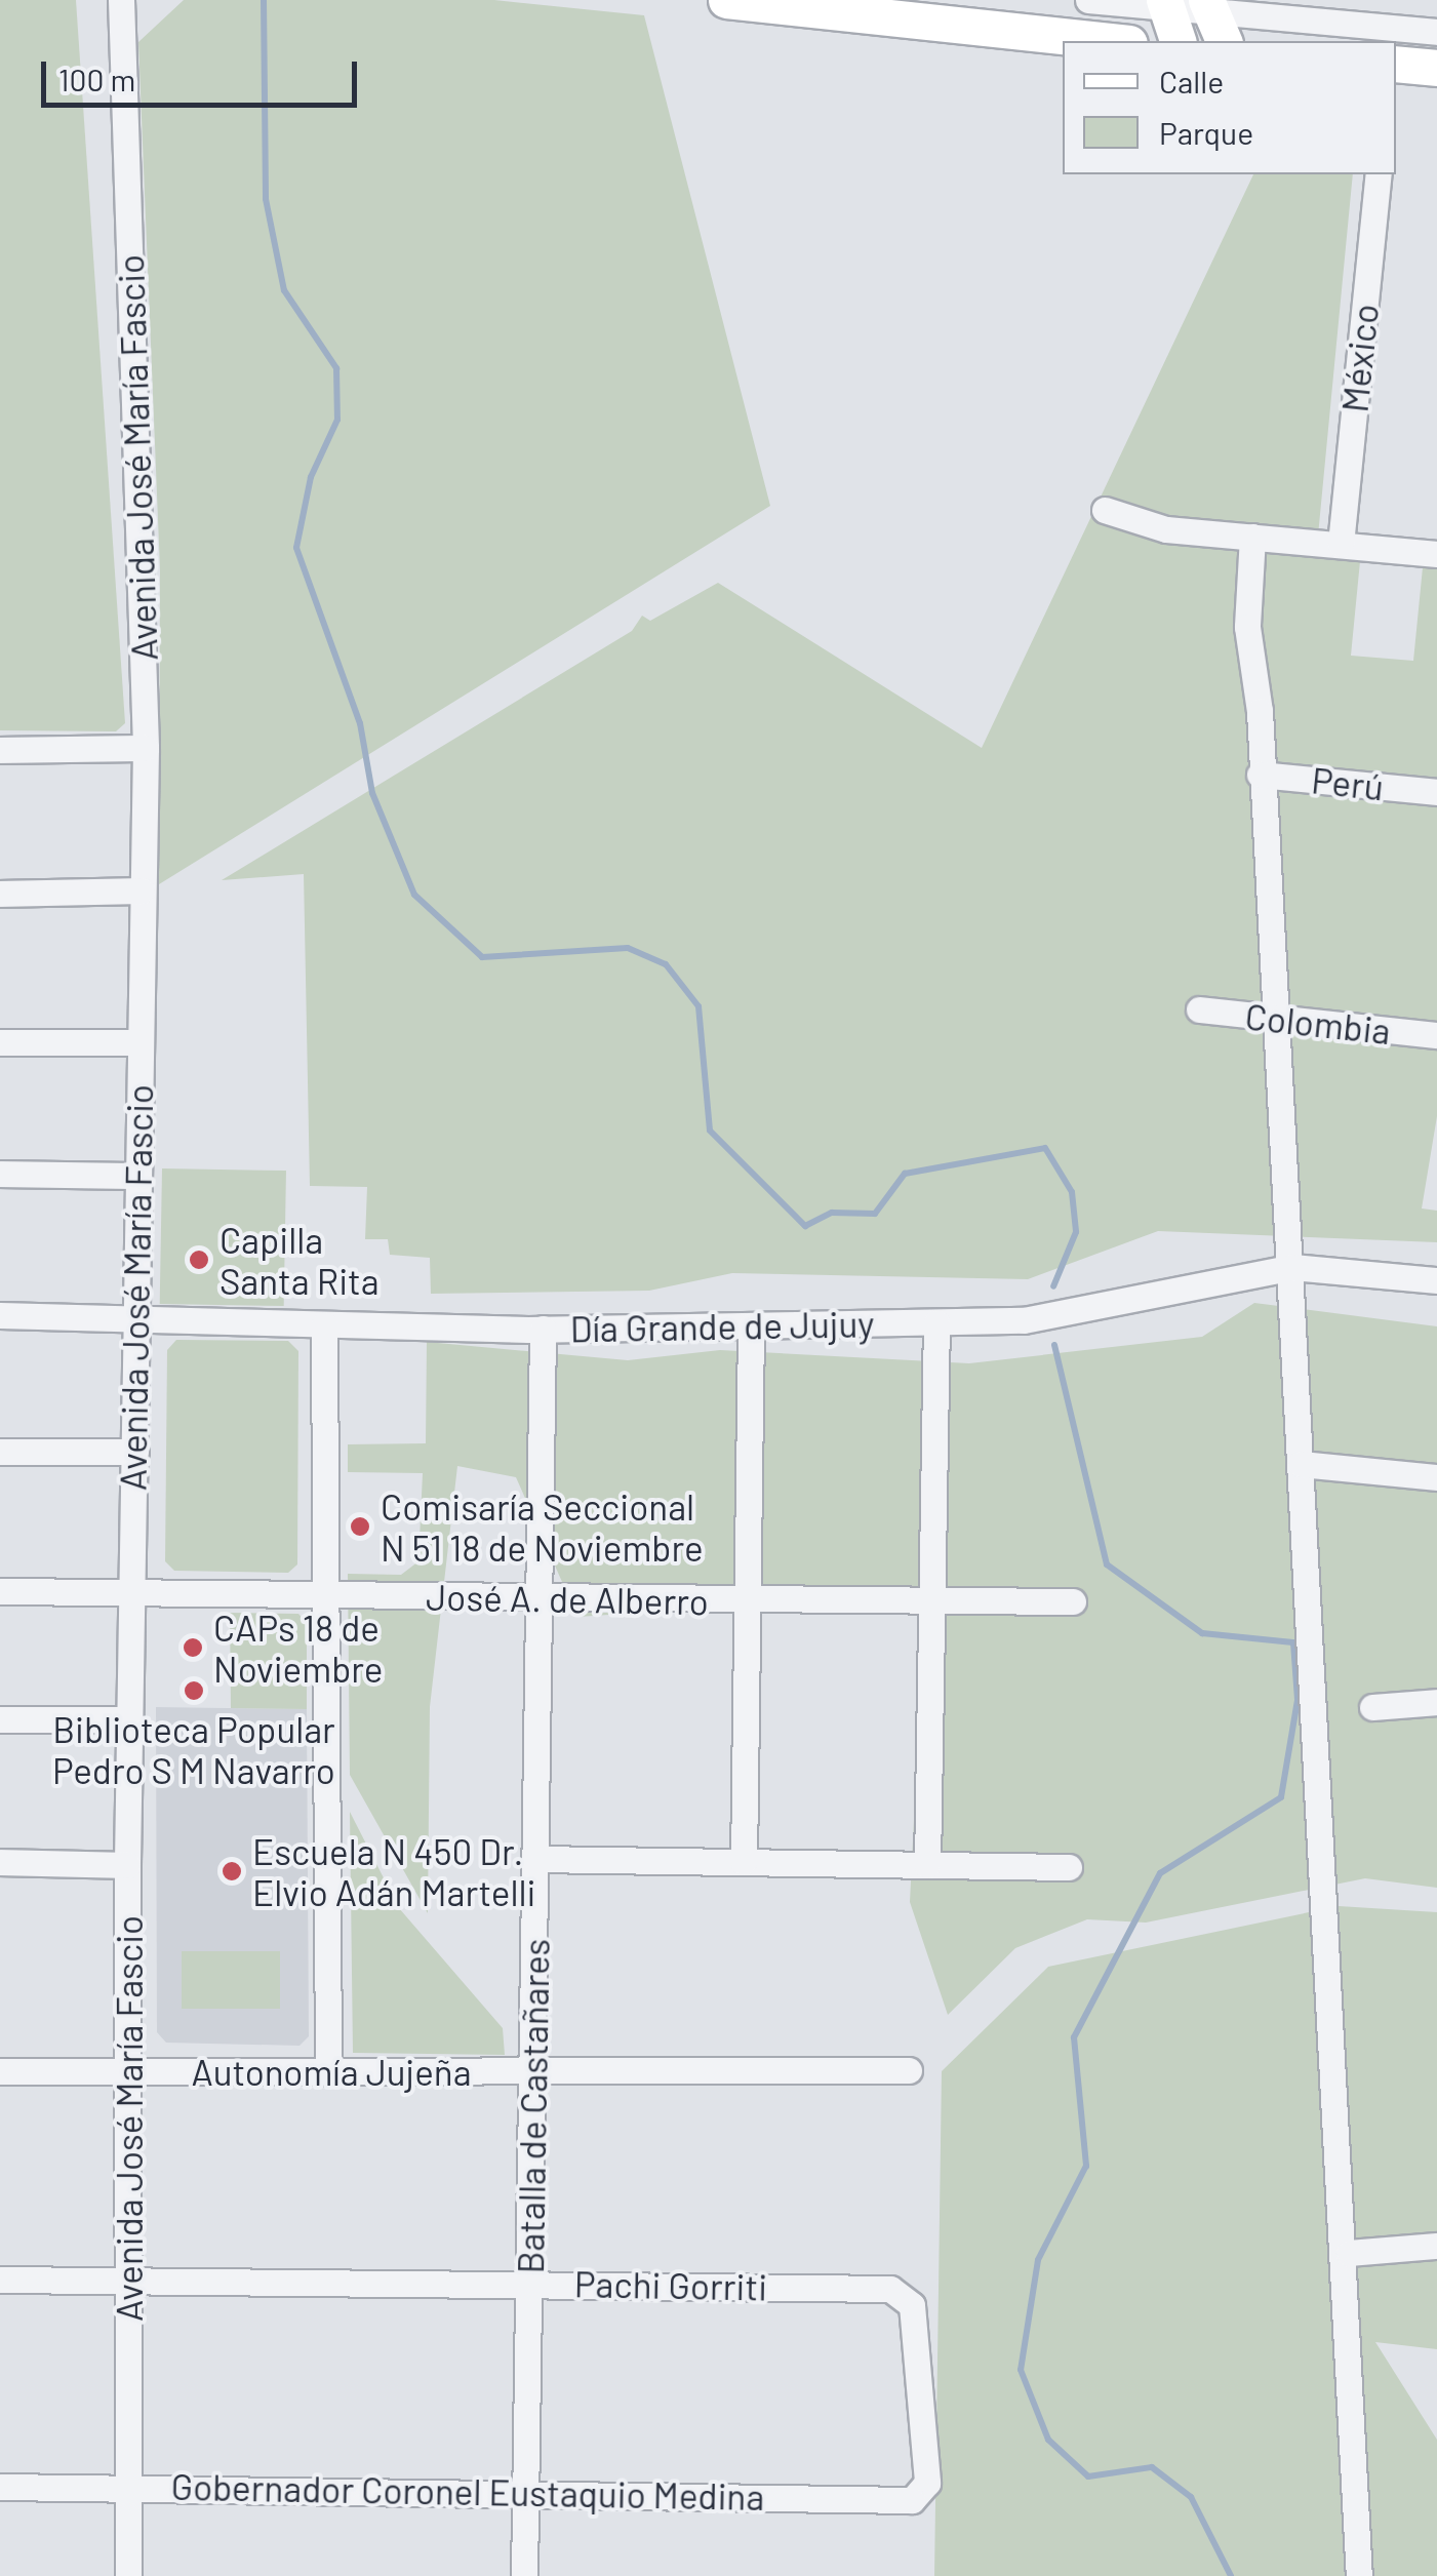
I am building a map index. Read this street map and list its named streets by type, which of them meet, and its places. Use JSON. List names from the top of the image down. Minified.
{"streets":{"street":["México","Avenida José María Fascio","Perú","Colombia","Día Grande de Jujuy","José A. de Alberro","Autonomía Jujeña","Batalla de Castañares","Pachi Gorriti","Gobernador Coronel Eustaquio Medina"]},"crossings":[["Avenida José María Fascio","Día Grande de Jujuy"],["Avenida José María Fascio","José A. de Alberro"],["Avenida José María Fascio","Autonomía Jujeña"],["Avenida José María Fascio","Pachi Gorriti"],["Avenida José María Fascio","Gobernador Coronel Eustaquio Medina"],["Día Grande de Jujuy","Batalla de Castañares"],["José A. de Alberro","Batalla de Castañares"],["Autonomía Jujeña","Batalla de Castañares"],["Batalla de Castañares","Pachi Gorriti"],["Batalla de Castañares","Gobernador Coronel Eustaquio Medina"],["Pachi Gorriti","Gobernador Coronel Eustaquio Medina"]],"places":["Capilla Santa Rita","Comisaría Seccional N 51 18 de Noviembre","CAPs 18 de Noviembre","Biblioteca Popular Pedro S M Navarro","Escuela N 450 Dr. Elvio Adán Martelli"],"legend":["Calle","Parque"],"scale_bar":"100 m"}
